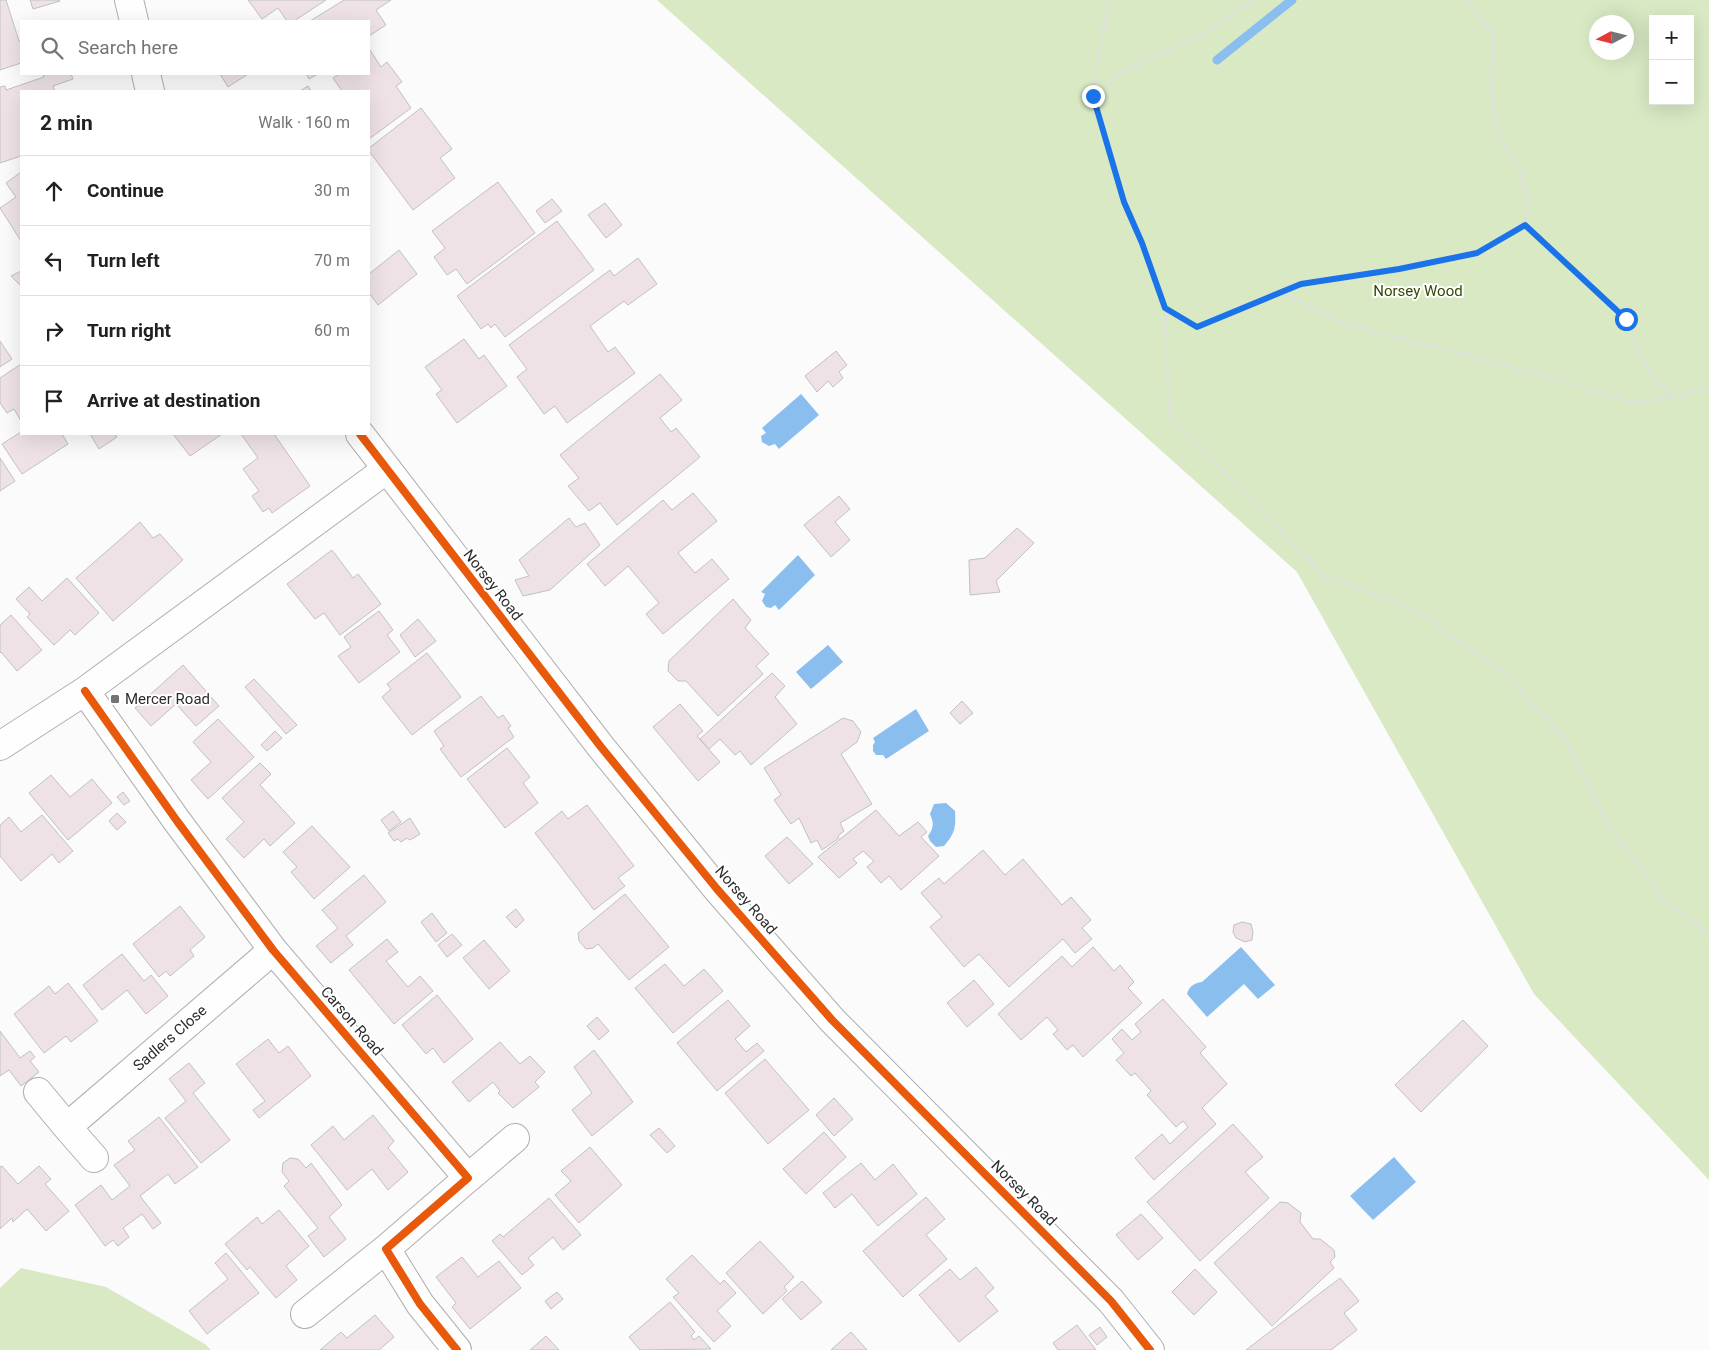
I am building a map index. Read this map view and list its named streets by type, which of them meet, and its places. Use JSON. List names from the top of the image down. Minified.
{"streets":{"street":["Norsey Road","Carson Road","Sadlers Close"]},"crossings":[["Carson Road","Sadlers Close"]],"parks":["Norsey Wood"],"places":{"transit":["Mercer Road"]},"north":"left","page":{"map_buttons":["+","−"],"search":"Search here","heading":["2 min","Walk · 160 m"],"list":[["Continue","30 m"],["Turn left","70 m"],["Turn right","60 m"],"Arrive at destination"]}}
